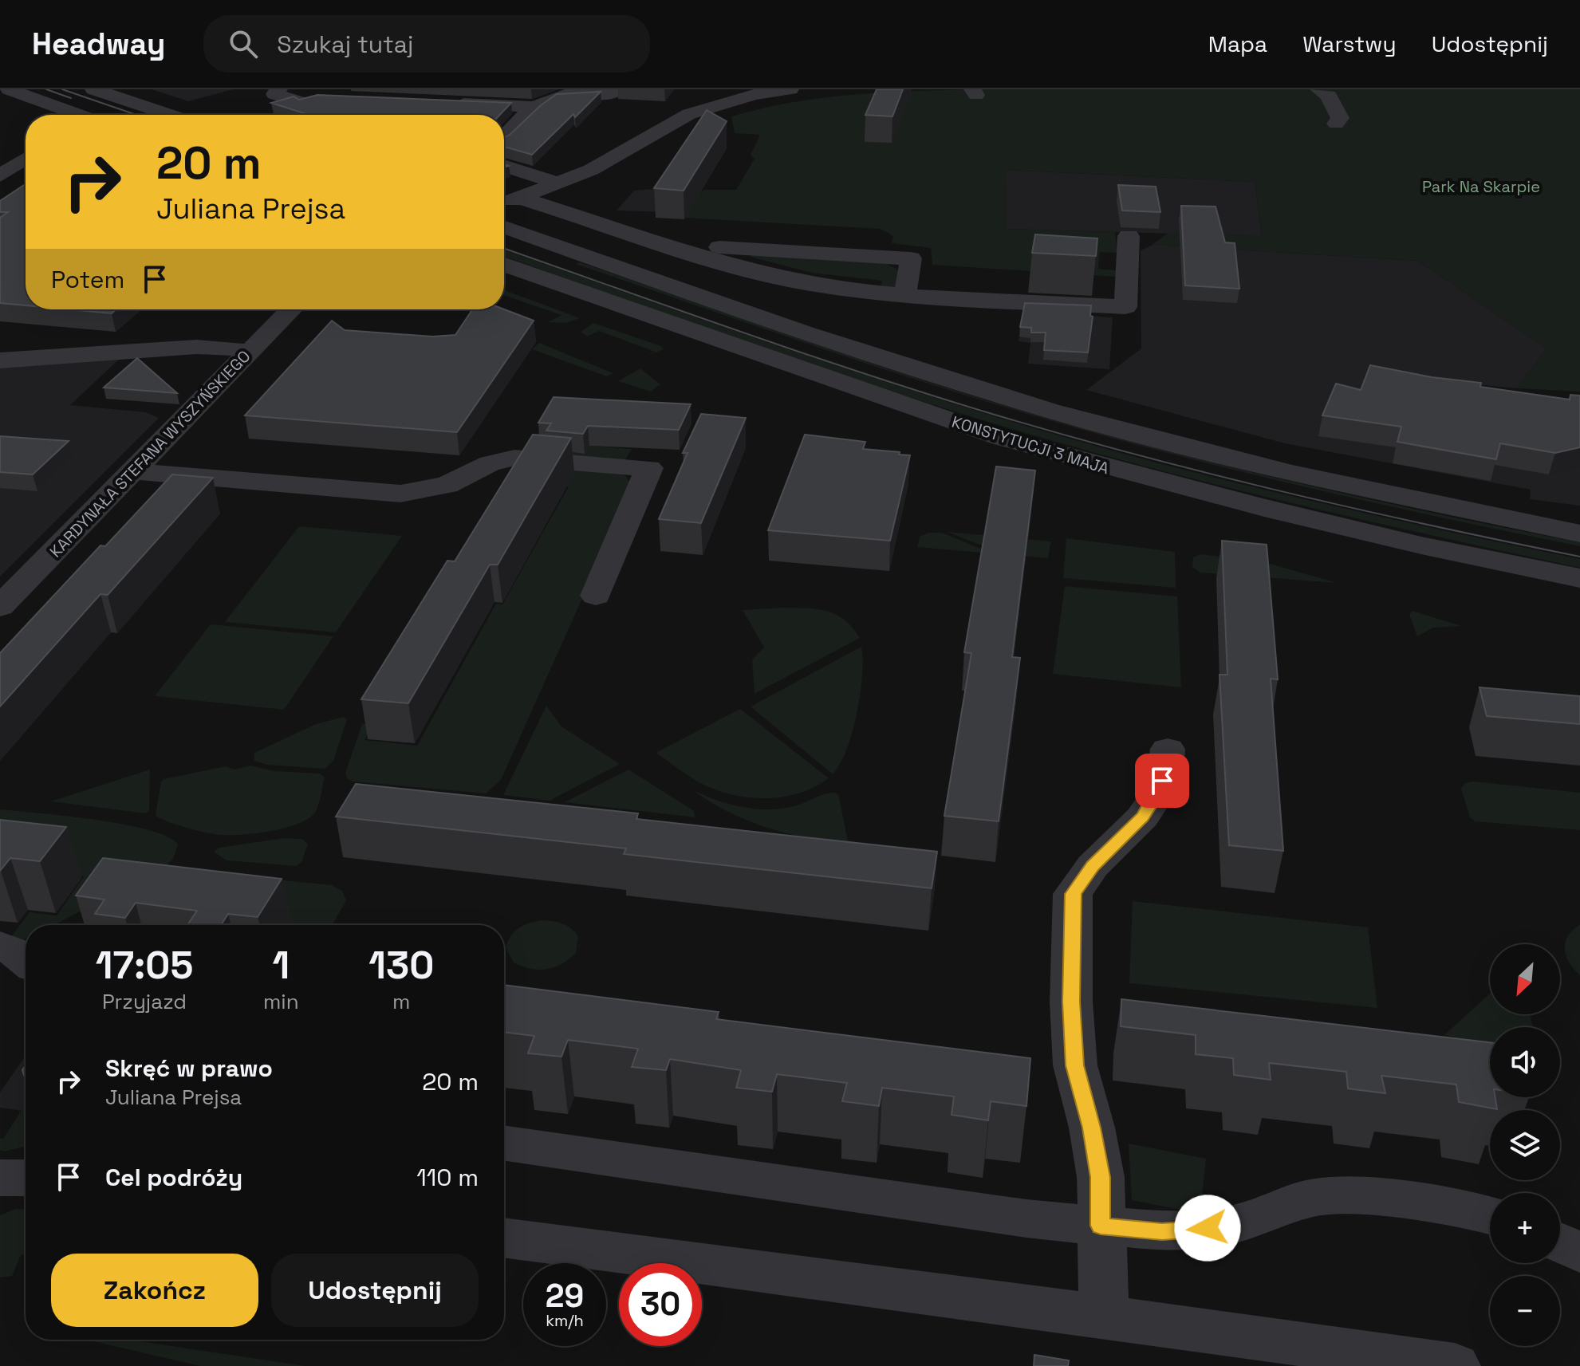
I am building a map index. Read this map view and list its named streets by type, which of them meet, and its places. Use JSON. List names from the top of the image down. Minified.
{"streets":{"street":["KONSTYTUCJI 3 MAJA","KARDYNAŁA STEFANA WYSZYŃSKIEGO"]},"parks":["Park Na Skarpie"],"north":"bottom left","page":{"header":"Headway","search":"Szukaj tutaj","nav":["Mapa","Warstwy","Udostępnij"],"turn":["20 m","Juliana Prejsa"],"then":"Potem","eta":["17:05","Przyjazd","1","min","130","m"],"map_buttons":["+","−"],"list":[{"name":"Skręć w prawo","note":"Juliana Prejsa","value":"20 m"},{"name":"Cel podróży","value":"110 m"}],"buttons":["Zakończ","Udostępnij"],"speed":"29 km/h","limit":"30"}}
